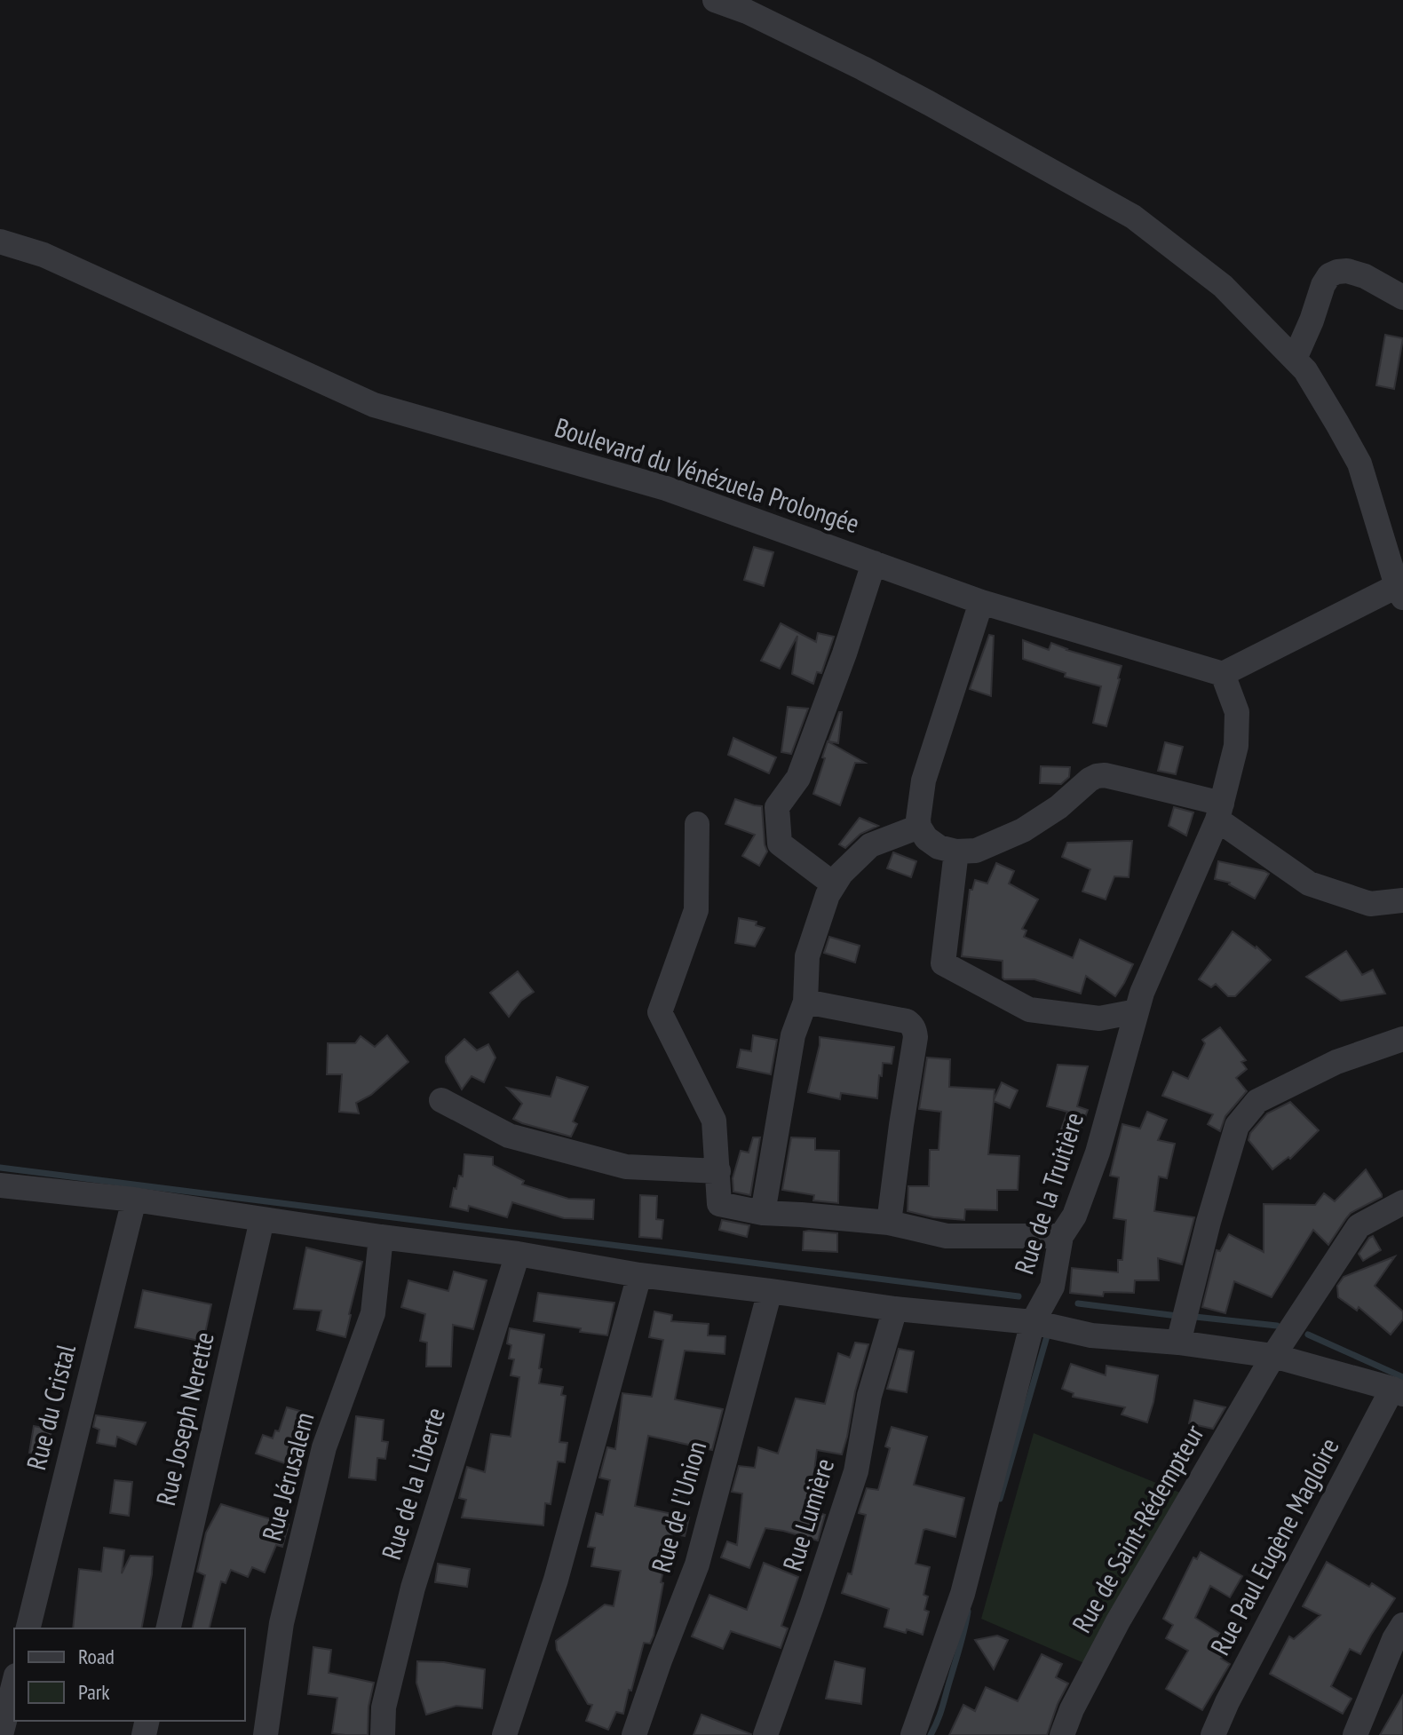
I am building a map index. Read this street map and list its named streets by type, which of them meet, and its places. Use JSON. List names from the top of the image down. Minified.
{"streets":{"street":["Boulevard du Vénézuela Prolongée","Rue de la Truitière","Rue du Cristal","Rue Joseph Nerette","Rue Jérusalem","Rue de la Liberte","Rue de l'Union","Rue Lumière","Rue de Saint-Rédempteur","Rue Paul Eugène Magloire"]},"crossings":[["Boulevard du Vénézuela Prolongée","Rue de la Truitière"]],"legend":["Road","Park"]}
